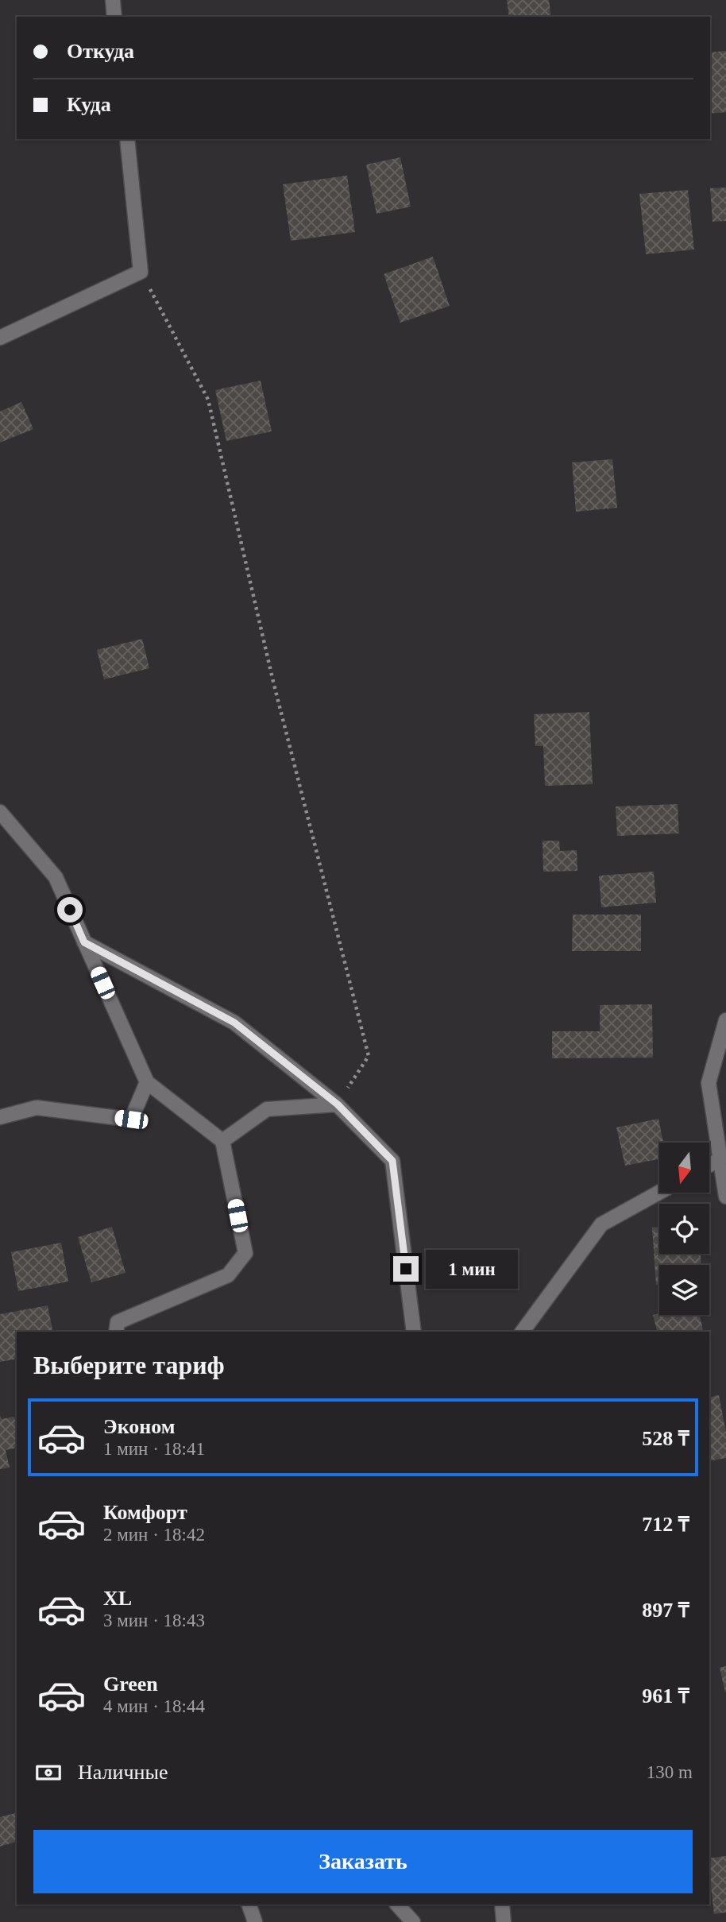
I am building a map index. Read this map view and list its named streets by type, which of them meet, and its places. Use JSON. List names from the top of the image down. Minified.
{"north":"bottom","page":{"banner":["Откуда","Куда"],"bubble":"1 мин","heading":"Выберите тариф","list":[{"name":"Эконом","note":"1 мин · 18:41","value":"528 ₸"},{"name":"Комфорт","note":"2 мин · 18:42","value":"712 ₸"},{"name":"XL","note":"3 мин · 18:43","value":"897 ₸"},{"name":"Green","note":"4 мин · 18:44","value":"961 ₸"}],"pay":["Наличные","130 m"],"buttons":"Заказать"}}
